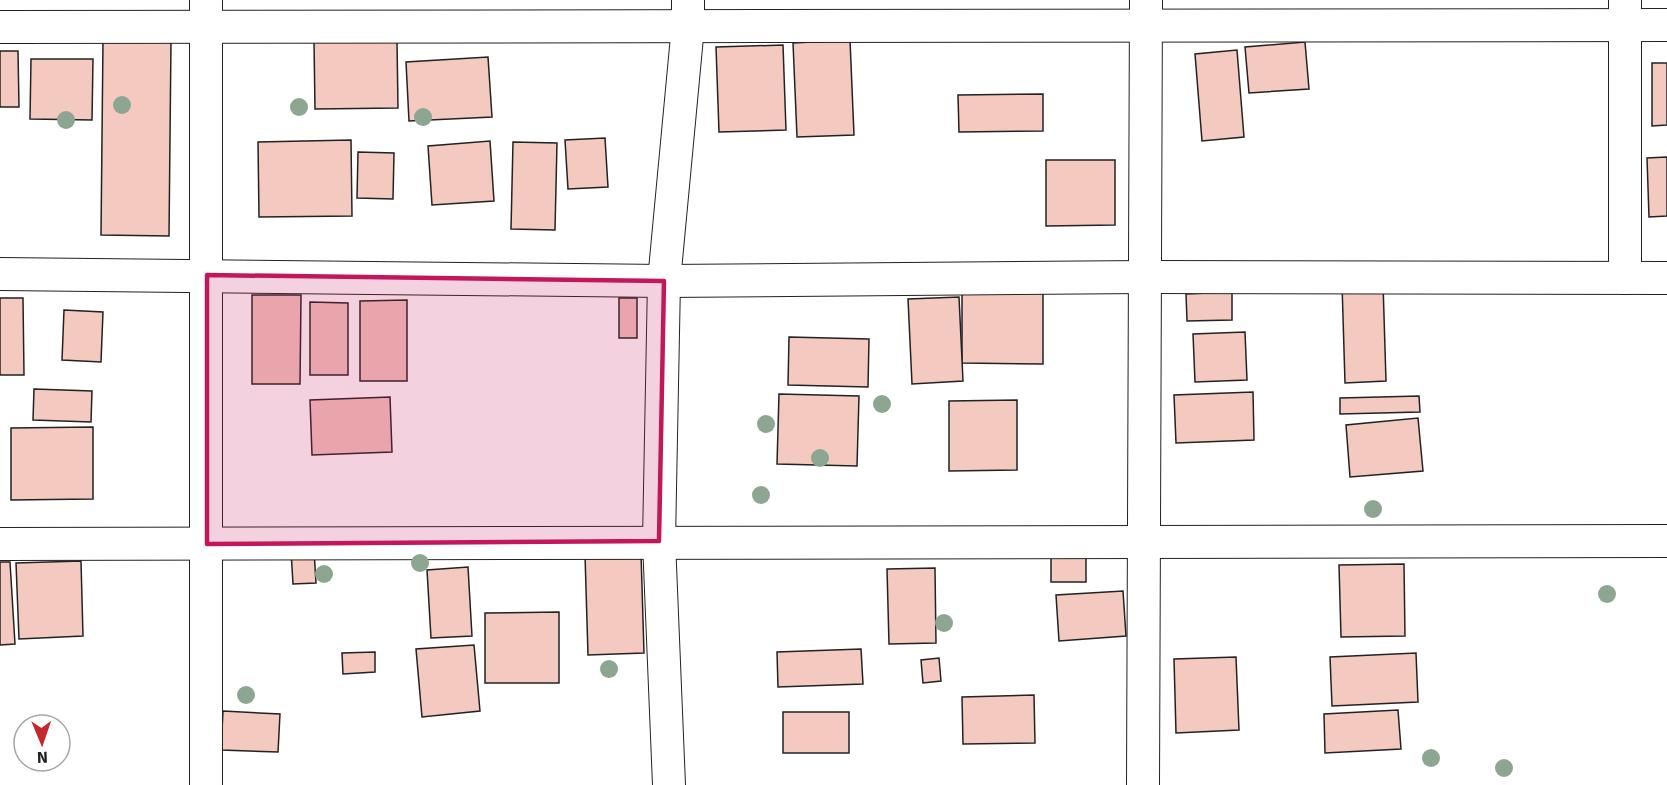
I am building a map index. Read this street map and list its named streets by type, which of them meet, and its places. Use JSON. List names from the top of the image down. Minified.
{"north":"bottom"}
